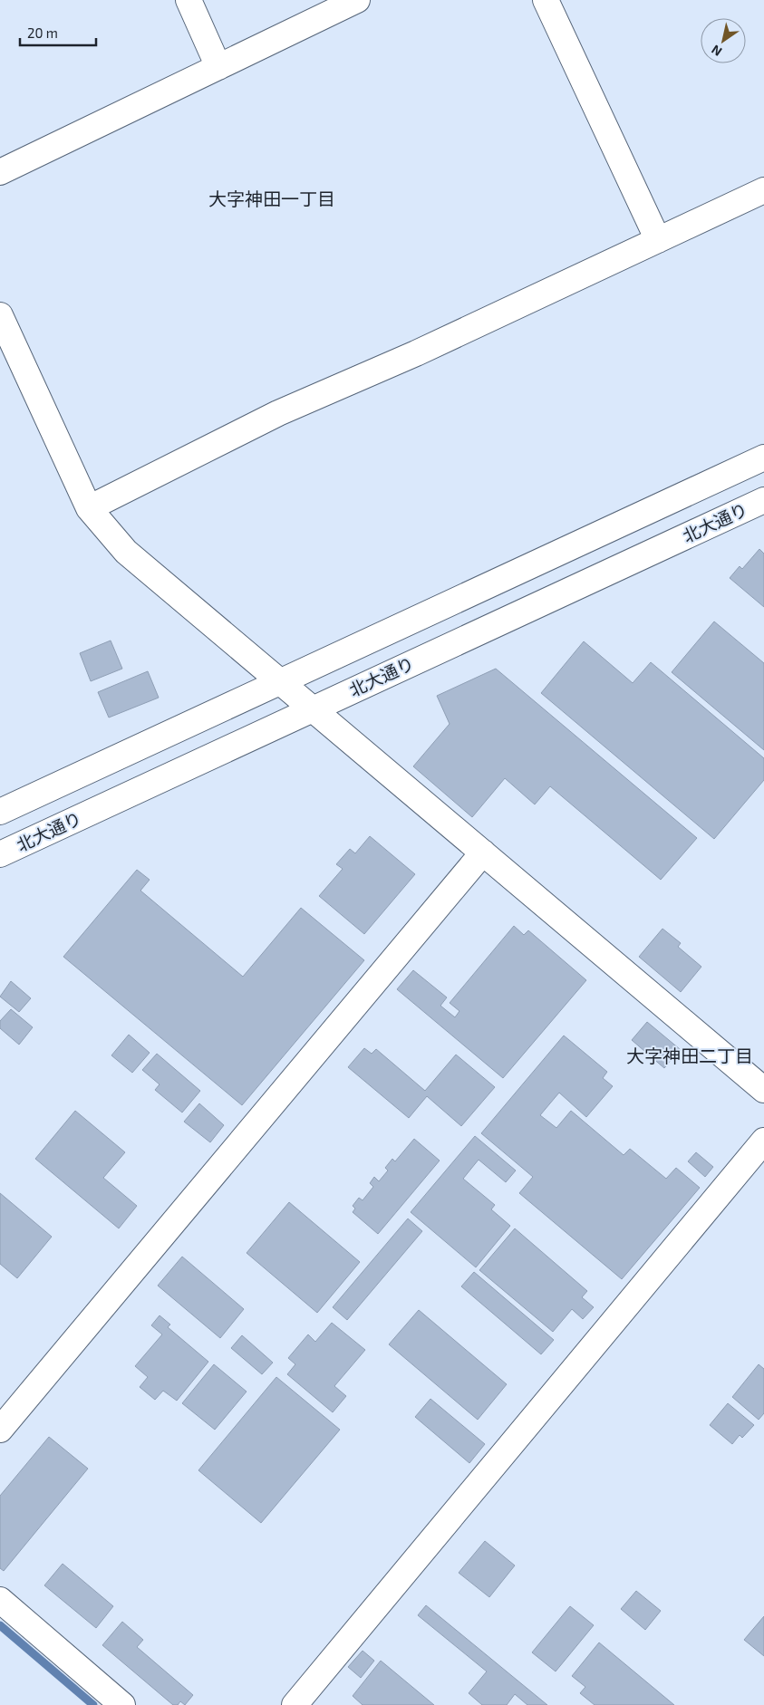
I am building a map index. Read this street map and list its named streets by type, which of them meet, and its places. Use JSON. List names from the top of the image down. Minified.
{"streets":{"street":["北大通り"]},"districts":["大字神田一丁目","大字神田二丁目"],"scale_bar":"20 m","north":"bottom left"}
